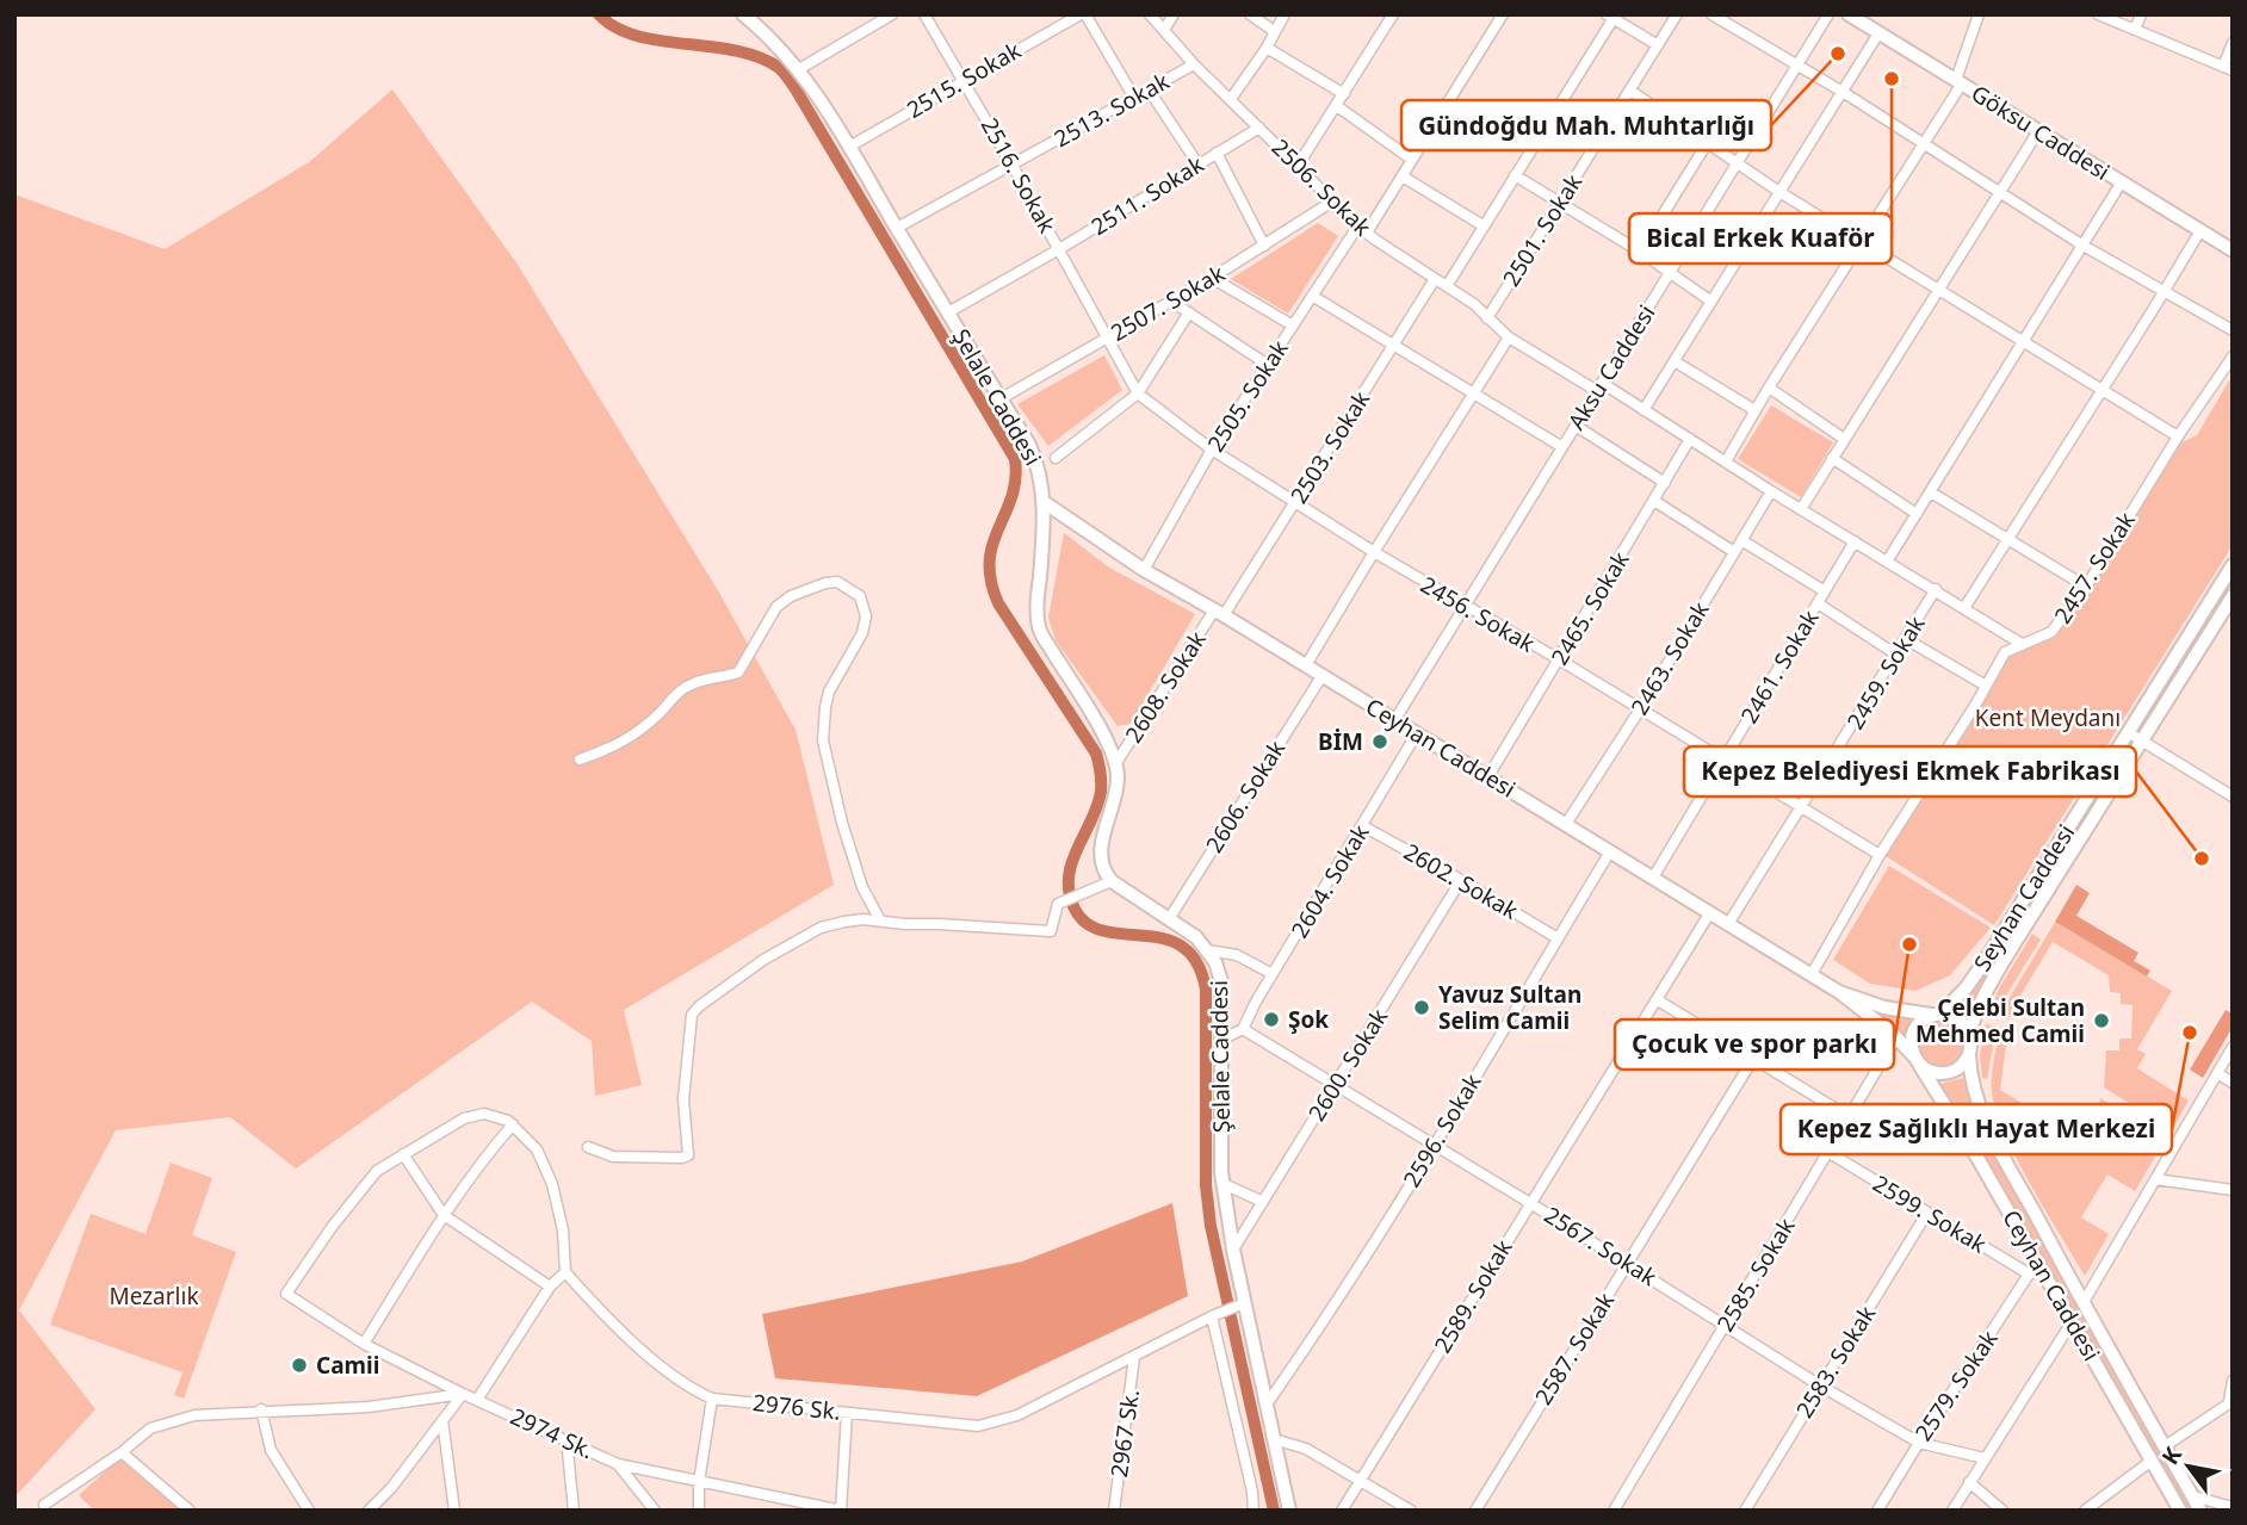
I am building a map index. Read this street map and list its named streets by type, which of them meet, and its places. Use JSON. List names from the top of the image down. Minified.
{"streets":{"street":["2515. Sokak","2513. Sokak","Göksu Caddesi","2516. Sokak","2506. Sokak","2511. Sokak","2501. Sokak","2507. Sokak","Aksu Caddesi","2505. Sokak","Şelale Caddesi","2503. Sokak","2457. Sokak","2465. Sokak","2456. Sokak","2463. Sokak","2461. Sokak","2459. Sokak","2608. Sokak","Ceyhan Caddesi","2606. Sokak","2604. Sokak","2602. Sokak","Seyhan Caddesi","2600. Sokak","2596. Sokak","2599. Sokak","2567. Sokak","2585. Sokak","2589. Sokak","2587. Sokak","2583. Sokak","2579. Sokak","2976 Sk.","2974 Sk.","2967 Sk."]},"crossings":[["2515. Sokak","2516. Sokak"],["2515. Sokak","Şelale Caddesi"],["2513. Sokak","2516. Sokak"],["2513. Sokak","2506. Sokak"],["2513. Sokak","Şelale Caddesi"],["2516. Sokak","2511. Sokak"],["2516. Sokak","2507. Sokak"],["2516. Sokak","2456. Sokak"],["2506. Sokak","2511. Sokak"],["2506. Sokak","2501. Sokak"],["2506. Sokak","2507. Sokak"],["2506. Sokak","Aksu Caddesi"],["2506. Sokak","2505. Sokak"],["2506. Sokak","2503. Sokak"],["2506. Sokak","2457. Sokak"],["2506. Sokak","2465. Sokak"],["2506. Sokak","2463. Sokak"],["2506. Sokak","2461. Sokak"],["2506. Sokak","2459. Sokak"],["2511. Sokak","Şelale Caddesi"],["2507. Sokak","Şelale Caddesi"],["2507. Sokak","2456. Sokak"],["Aksu Caddesi","2456. Sokak"],["Aksu Caddesi","Ceyhan Caddesi"],["2505. Sokak","2456. Sokak"],["2505. Sokak","Ceyhan Caddesi"],["Şelale Caddesi","2608. Sokak"],["Şelale Caddesi","Ceyhan Caddesi"],["Şelale Caddesi","2606. Sokak"],["Şelale Caddesi","2600. Sokak"],["Şelale Caddesi","2596. Sokak"],["Şelale Caddesi","2976 Sk."],["2503. Sokak","2456. Sokak"],["2503. Sokak","2608. Sokak"],["2503. Sokak","Ceyhan Caddesi"],["2457. Sokak","2456. Sokak"],["2457. Sokak","Ceyhan Caddesi"],["2465. Sokak","2456. Sokak"],["2465. Sokak","Ceyhan Caddesi"],["2456. Sokak","2463. Sokak"],["2456. Sokak","2461. Sokak"],["2456. Sokak","2459. Sokak"],["2463. Sokak","Ceyhan Caddesi"],["2461. Sokak","Ceyhan Caddesi"],["2459. Sokak","Ceyhan Caddesi"],["2608. Sokak","Ceyhan Caddesi"],["Ceyhan Caddesi","2606. Sokak"],["Ceyhan Caddesi","2604. Sokak"],["Ceyhan Caddesi","Seyhan Caddesi"],["Ceyhan Caddesi","2596. Sokak"],["Ceyhan Caddesi","2585. Sokak"],["Ceyhan Caddesi","2589. Sokak"],["Ceyhan Caddesi","2579. Sokak"],["2604. Sokak","2602. Sokak"],["2604. Sokak","2567. Sokak"],["2602. Sokak","2600. Sokak"],["2602. Sokak","2596. Sokak"],["2600. Sokak","2567. Sokak"],["2596. Sokak","2567. Sokak"],["2599. Sokak","2585. Sokak"],["2599. Sokak","2583. Sokak"],["2599. Sokak","2579. Sokak"],["2567. Sokak","2585. Sokak"],["2567. Sokak","2589. Sokak"],["2567. Sokak","2587. Sokak"],["2567. Sokak","2583. Sokak"],["2567. Sokak","2579. Sokak"],["2976 Sk.","2967 Sk."]],"parks":["Kent Meydanı","Mezarlık"],"places":["Gündoğdu Mah. Muhtarlığı","Bical Erkek Kuaför","BİM","Kepez Belediyesi Ekmek Fabrikası","Çocuk ve spor parkı","Yavuz Sultan Selim Camii","Şok","Çelebi Sultan Mehmed Camii","Kepez Sağlıklı Hayat Merkezi","Camii"],"north":"top left"}
